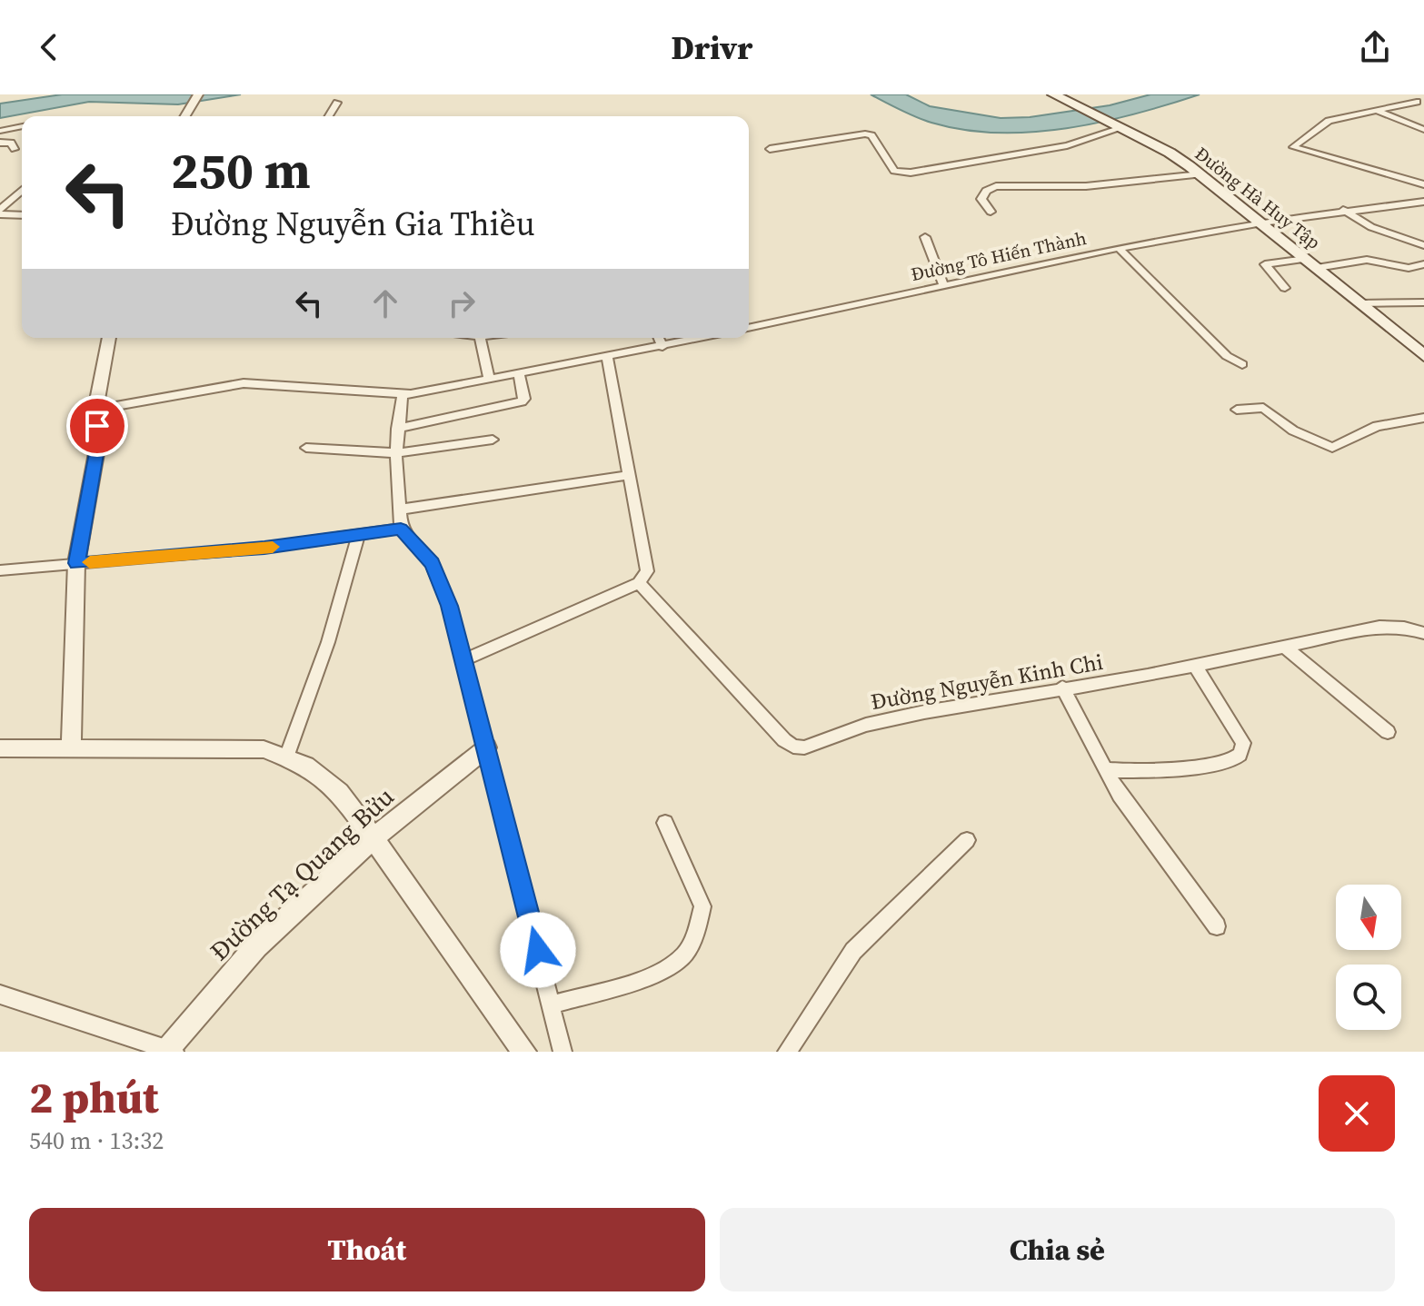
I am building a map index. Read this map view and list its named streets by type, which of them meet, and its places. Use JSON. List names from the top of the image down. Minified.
{"streets":{"main road":["Đường Hà Huy Tập"],"street":["Đường Tô Hiến Thành","Đường Nguyễn Kinh Chi","Đường Tạ Quang Bửu"]},"crossings":[["Đường Hà Huy Tập","Đường Tô Hiến Thành"]],"north":"bottom","page":{"header":"Drivr","turn":["250 m","Đường Nguyễn Gia Thiều"],"heading":["2 phút","540 m · 13:32"],"buttons":["Thoát","Chia sẻ"]}}
